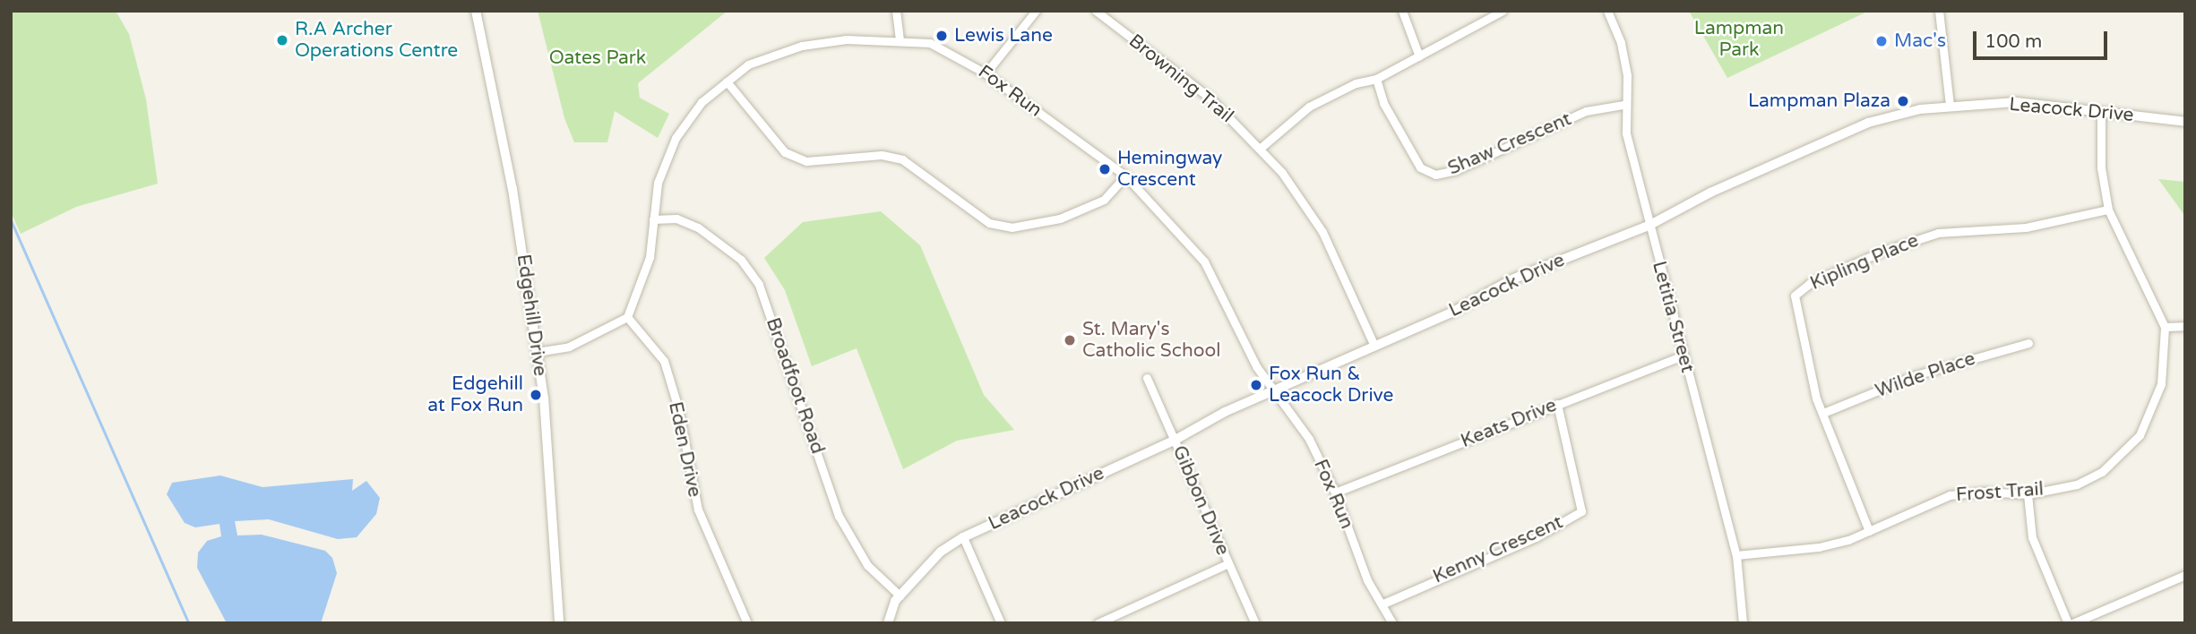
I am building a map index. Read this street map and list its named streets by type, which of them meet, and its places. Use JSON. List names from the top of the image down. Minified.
{"streets":{"street":["Browning Trail","Fox Run","Leacock Drive","Shaw Crescent","Kipling Place","Edgehill Drive","Letitia Street","Wilde Place","Broadfoot Road","Keats Drive","Eden Drive","Frost Trail","Gibbon Drive","Kenny Crescent"]},"crossings":[["Browning Trail","Leacock Drive"],["Fox Run","Leacock Drive"],["Fox Run","Broadfoot Road"],["Fox Run","Keats Drive"],["Fox Run","Eden Drive"],["Fox Run","Kenny Crescent"],["Leacock Drive","Letitia Street"],["Leacock Drive","Broadfoot Road"],["Leacock Drive","Frost Trail"],["Leacock Drive","Gibbon Drive"],["Shaw Crescent","Letitia Street"],["Kipling Place","Wilde Place"],["Kipling Place","Frost Trail"],["Letitia Street","Keats Drive"],["Letitia Street","Frost Trail"],["Keats Drive","Kenny Crescent"]],"parks":["Lampman Park","Oates Park"],"places":["Lewis Lane","R.A Archer Operations Centre","Mac's","Lampman Plaza","Hemingway Crescent","St. Mary's Catholic School","Fox Run & Leacock Drive","Edgehill at Fox Run"],"scale_bar":"100 m"}
